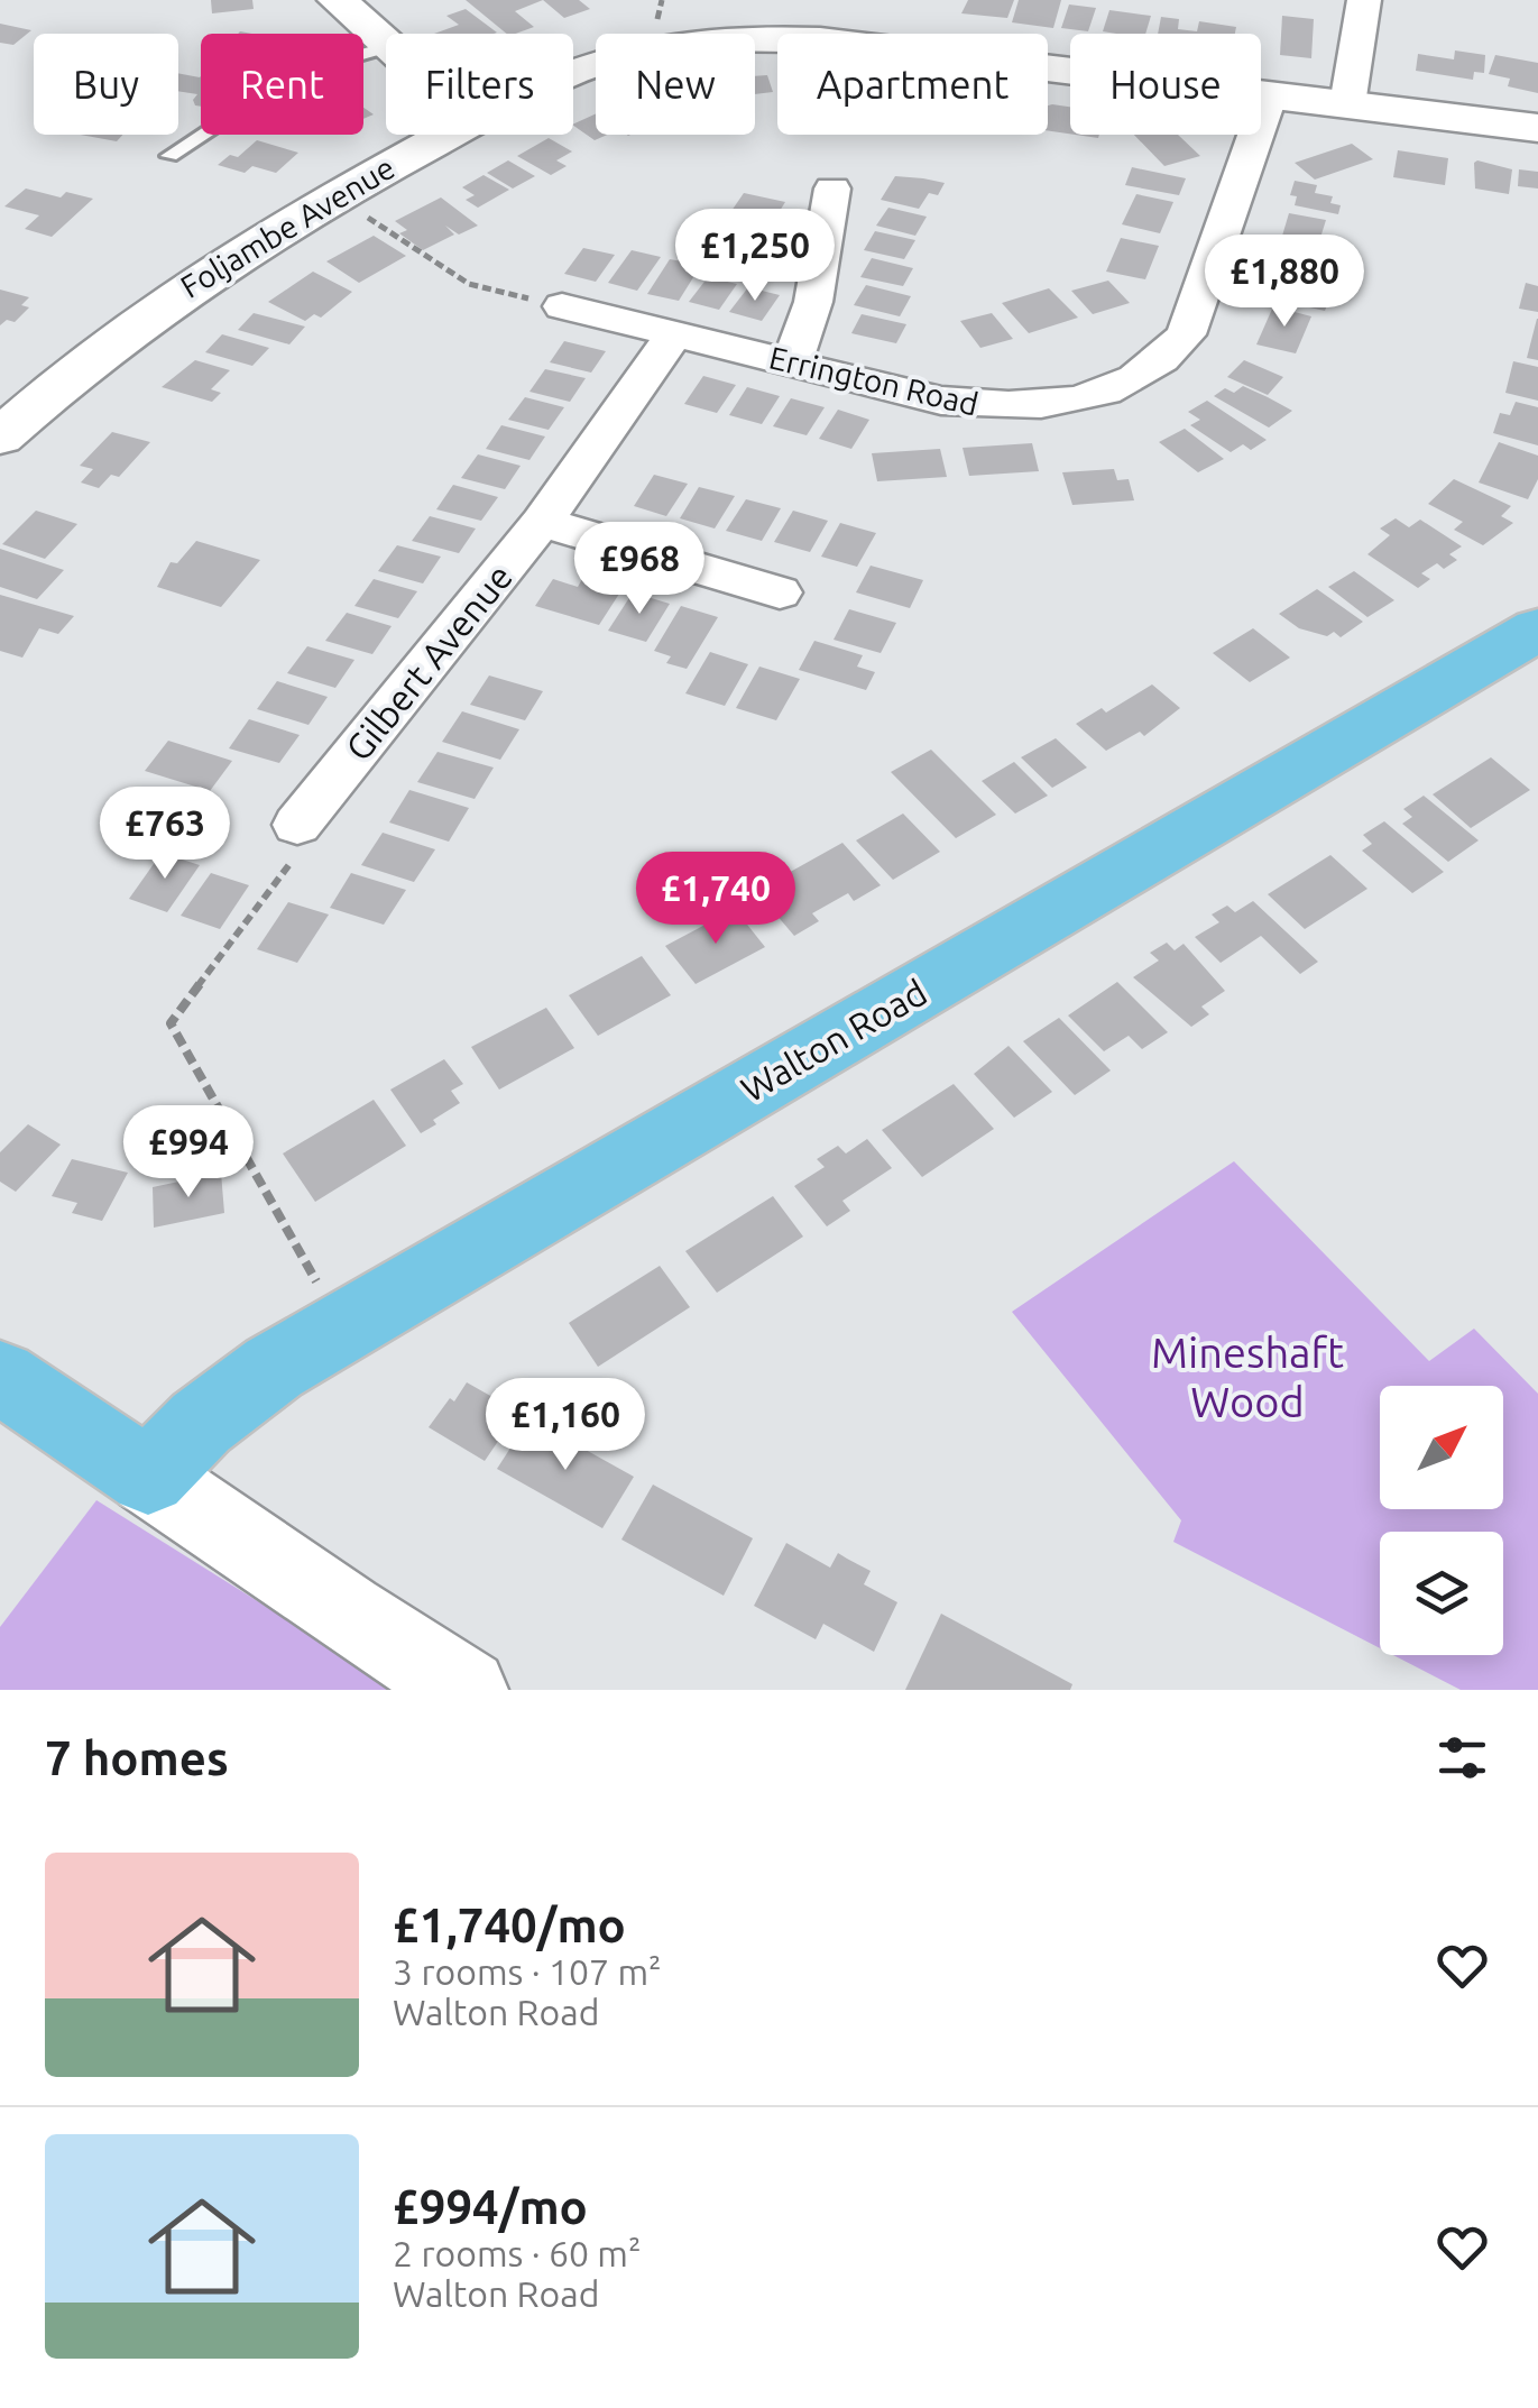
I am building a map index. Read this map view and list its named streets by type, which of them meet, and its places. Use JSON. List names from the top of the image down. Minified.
{"streets":{"main road":["Walton Road"],"street":["Foljambe Avenue","Errington Road","Gilbert Avenue"]},"crossings":[["Foljambe Avenue","Errington Road"],["Errington Road","Gilbert Avenue"]],"parks":["Mineshaft Wood"],"north":"top right","page":{"chip":["Buy","Rent","Filters","New","Apartment","House"],"price":["£1,250","£1,880","£968","£763","£1,740","£994","£1,160"],"heading":"7 homes","list":[{"name":"£1,740/mo","note":"3 rooms · 107 m² · Walton Road"},{"name":"£994/mo","note":"2 rooms · 60 m² · Walton Road"}]}}
